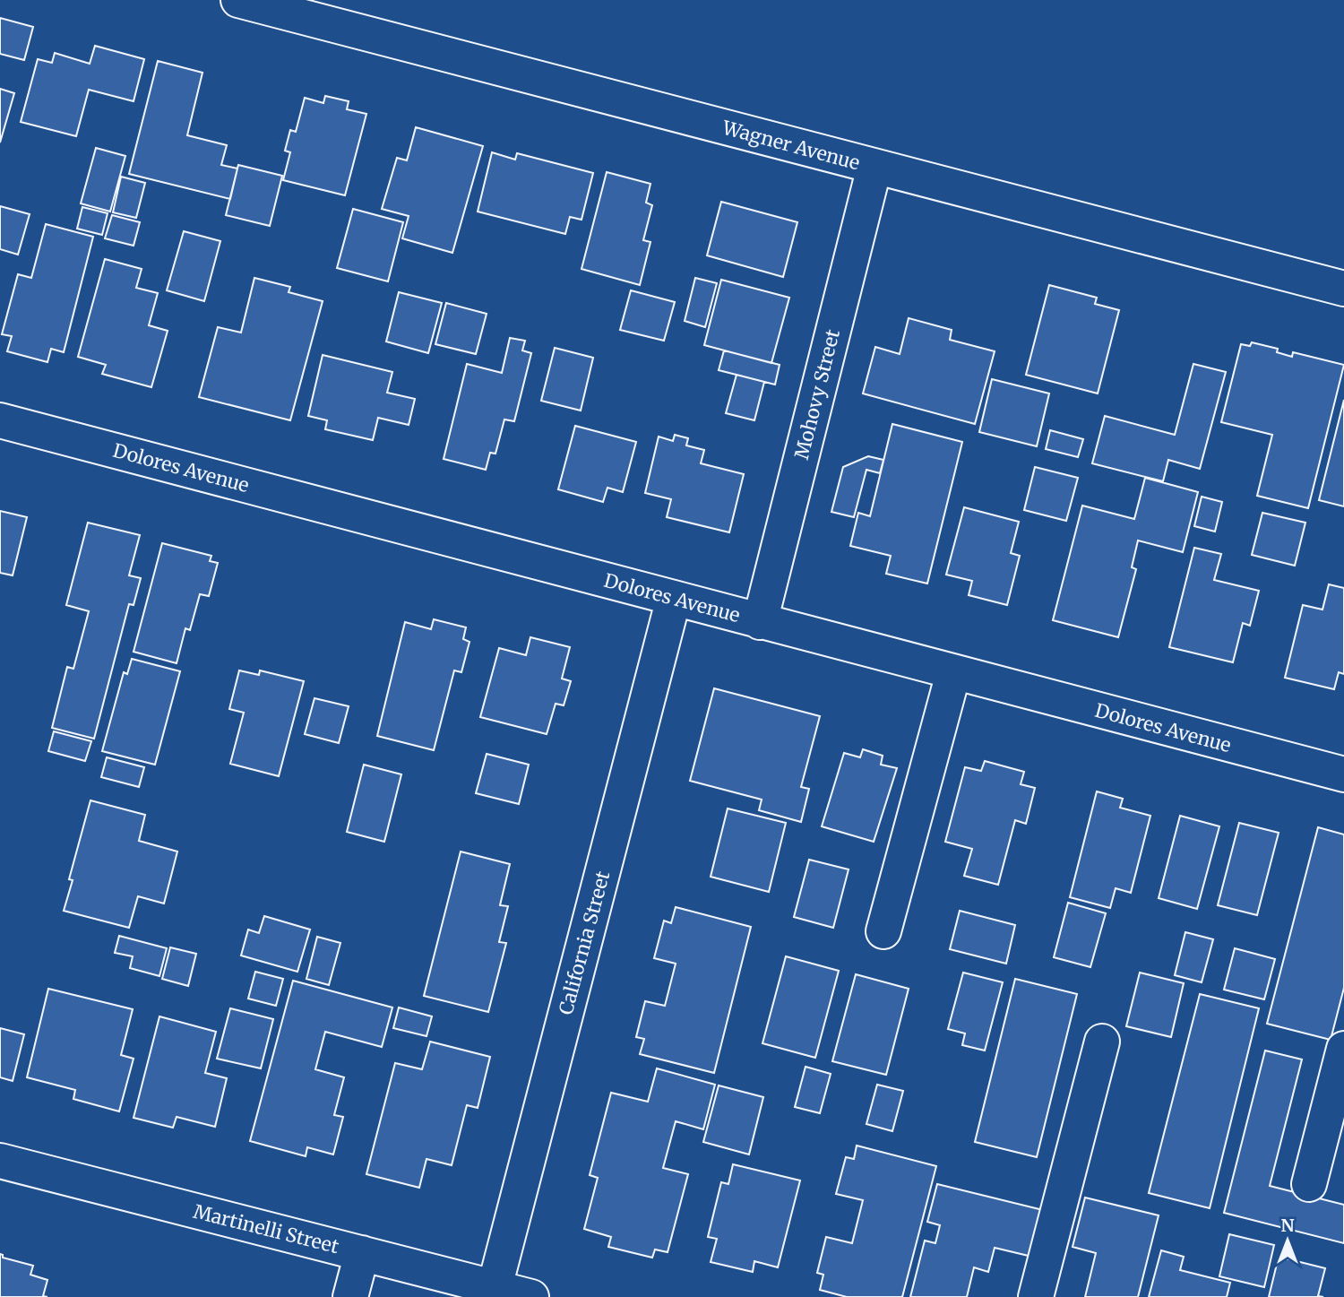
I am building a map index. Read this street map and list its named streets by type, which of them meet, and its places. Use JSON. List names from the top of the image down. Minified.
{"streets":{"street":["Wagner Avenue","Mohovy Street","Dolores Avenue","California Street","Martinelli Street"]},"crossings":[["Wagner Avenue","Mohovy Street"],["Mohovy Street","Dolores Avenue"],["Dolores Avenue","California Street"],["California Street","Martinelli Street"]],"north":"top"}
